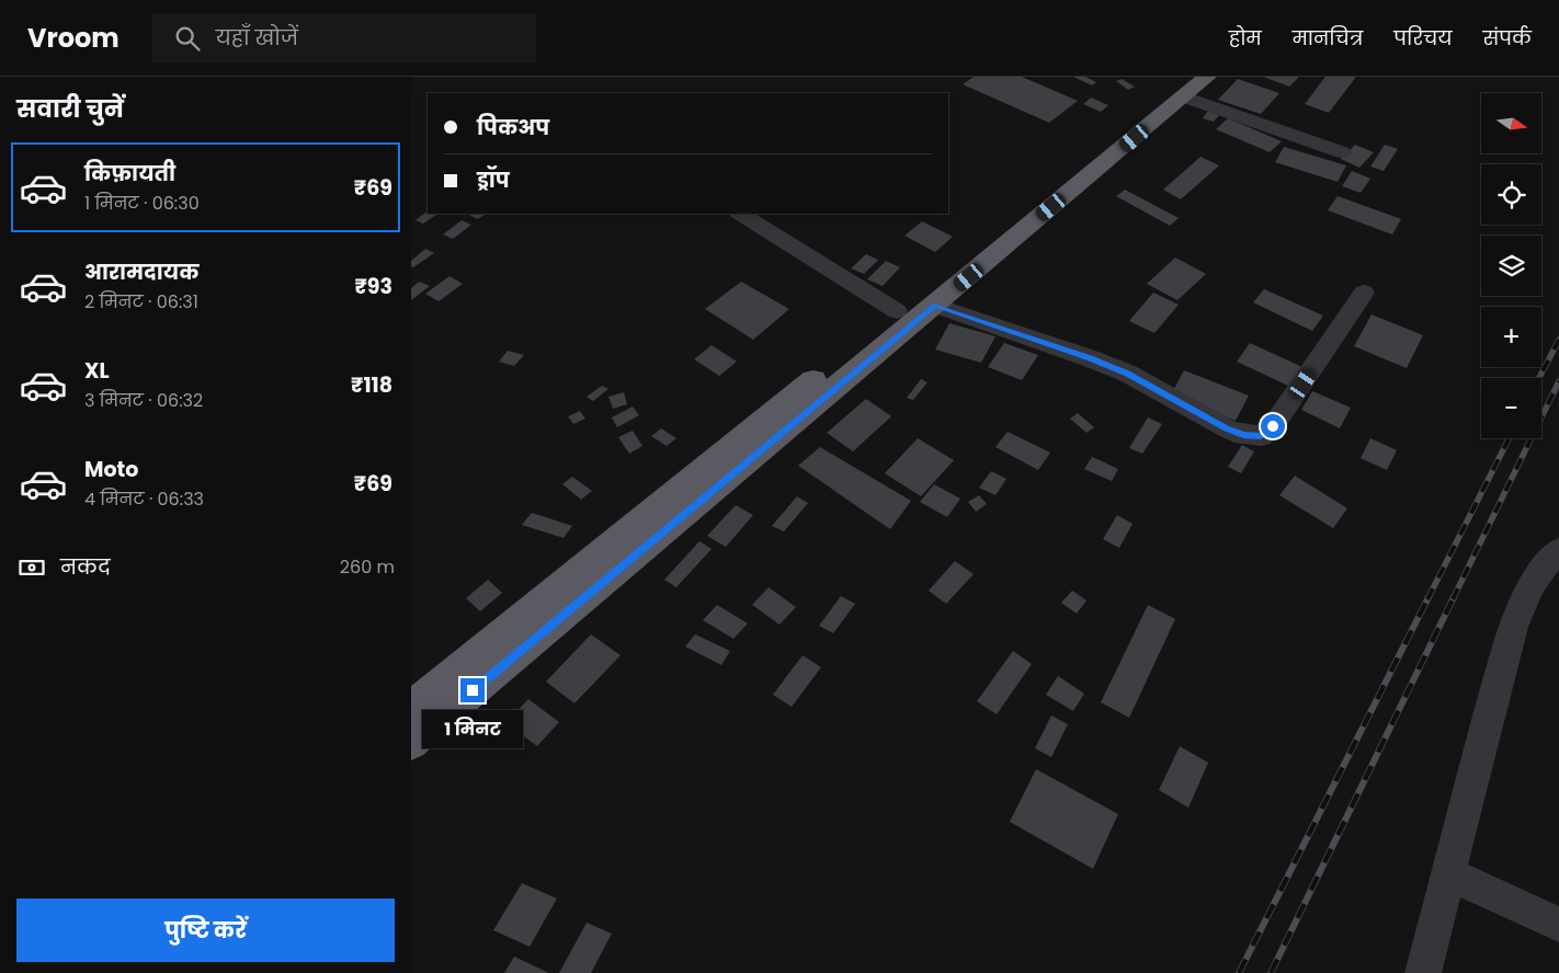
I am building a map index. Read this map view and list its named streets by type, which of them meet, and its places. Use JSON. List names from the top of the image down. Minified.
{"north":"right","page":{"header":"Vroom","search":"यहाँ खोजें","nav":["होम","मानचित्र","परिचय","संपर्क"],"heading":"सवारी चुनें","map_buttons":["+","−"],"banner":["पिकअप","ड्रॉप"],"list":[{"name":"किफ़ायती","note":"1 मिनट · 06:30","value":"₹69"},{"name":"आरामदायक","note":"2 मिनट · 06:31","value":"₹93"},{"name":"XL","note":"3 मिनट · 06:32","value":"₹118"},{"name":"Moto","note":"4 मिनट · 06:33","value":"₹69"}],"pay":["नकद","260 m"],"bubble":"1 मिनट","buttons":"पुष्टि करें"}}
